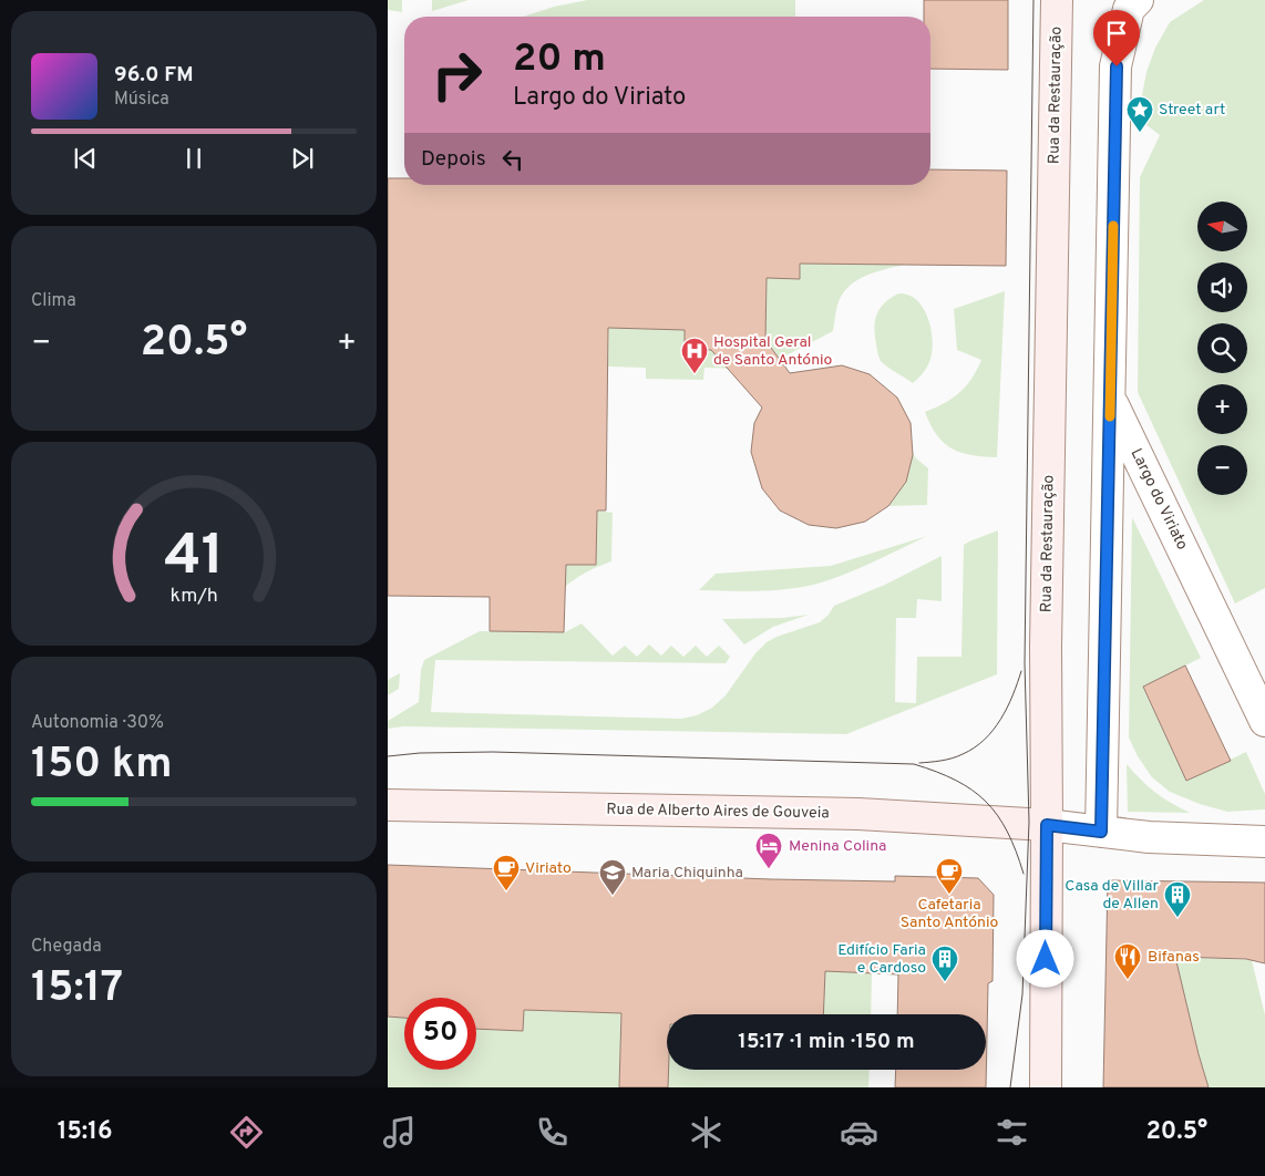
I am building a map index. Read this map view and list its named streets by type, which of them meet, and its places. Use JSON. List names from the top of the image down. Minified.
{"streets":{"main road":["Rua da Restauração","Rua de Alberto Aires de Gouveia"],"street":["Largo do Viriato"]},"crossings":[["Rua da Restauração","Rua de Alberto Aires de Gouveia"]],"places":{"place":["Street art"],"hospital":["Hospital Geral de Santo António"],"hotel":["Menina Colina"],"cafe":["Viriato","Cafetaria Santo António"],"school or university":["Maria Chiquinha"],"building":["Casa de Villar de Allen","Edifício Faria e Cardoso"],"restaurant":["Bifanas"]},"north":"left","page":{"turn":["20 m","Largo do Viriato"],"song":["96.0 FM","Música"],"then":"Depois","map_buttons":["+","−"],"tile":["Clima",["Autonomia · 30%","150 km"],["Chegada","15:17"]],"heat":["−","20.5°","+"],"limit":"50","trip":"15:17 · 1 min · 150 m","tabs":["15:16","20.5°"],"gauge":["41","km/h"]}}
